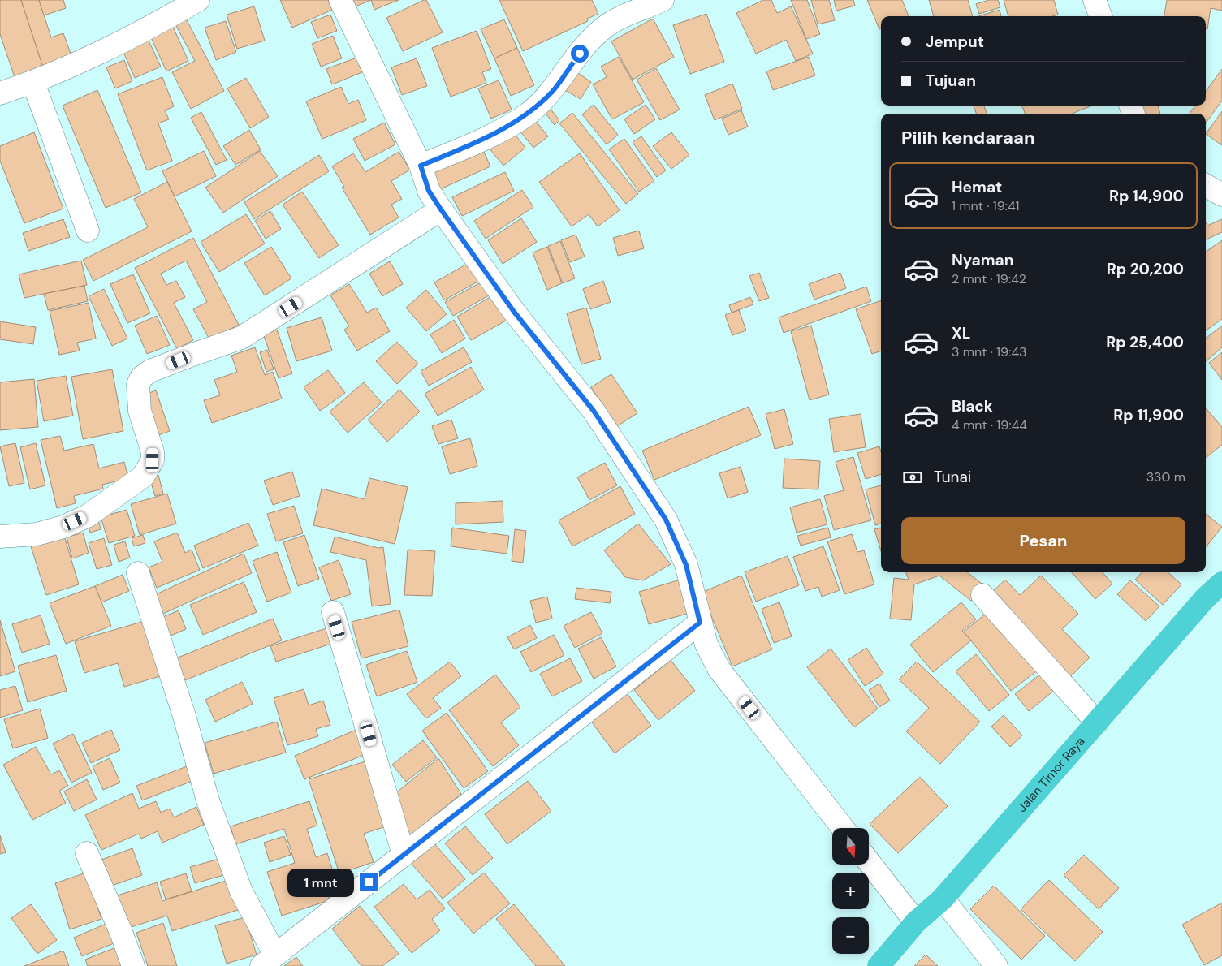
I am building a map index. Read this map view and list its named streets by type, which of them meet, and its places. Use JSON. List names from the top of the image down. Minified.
{"streets":{"highway":["Jalan Timor Raya"]},"north":"bottom","page":{"banner":["Jemput","Tujuan"],"heading":"Pilih kendaraan","list":[{"name":"Hemat","note":"1 mnt · 19:41","value":"Rp 14,900"},{"name":"Nyaman","note":"2 mnt · 19:42","value":"Rp 20,200"},{"name":"XL","note":"3 mnt · 19:43","value":"Rp 25,400"},{"name":"Black","note":"4 mnt · 19:44","value":"Rp 11,900"}],"pay":["Tunai","330 m"],"buttons":"Pesan","map_buttons":["+","−"],"bubble":"1 mnt"}}
